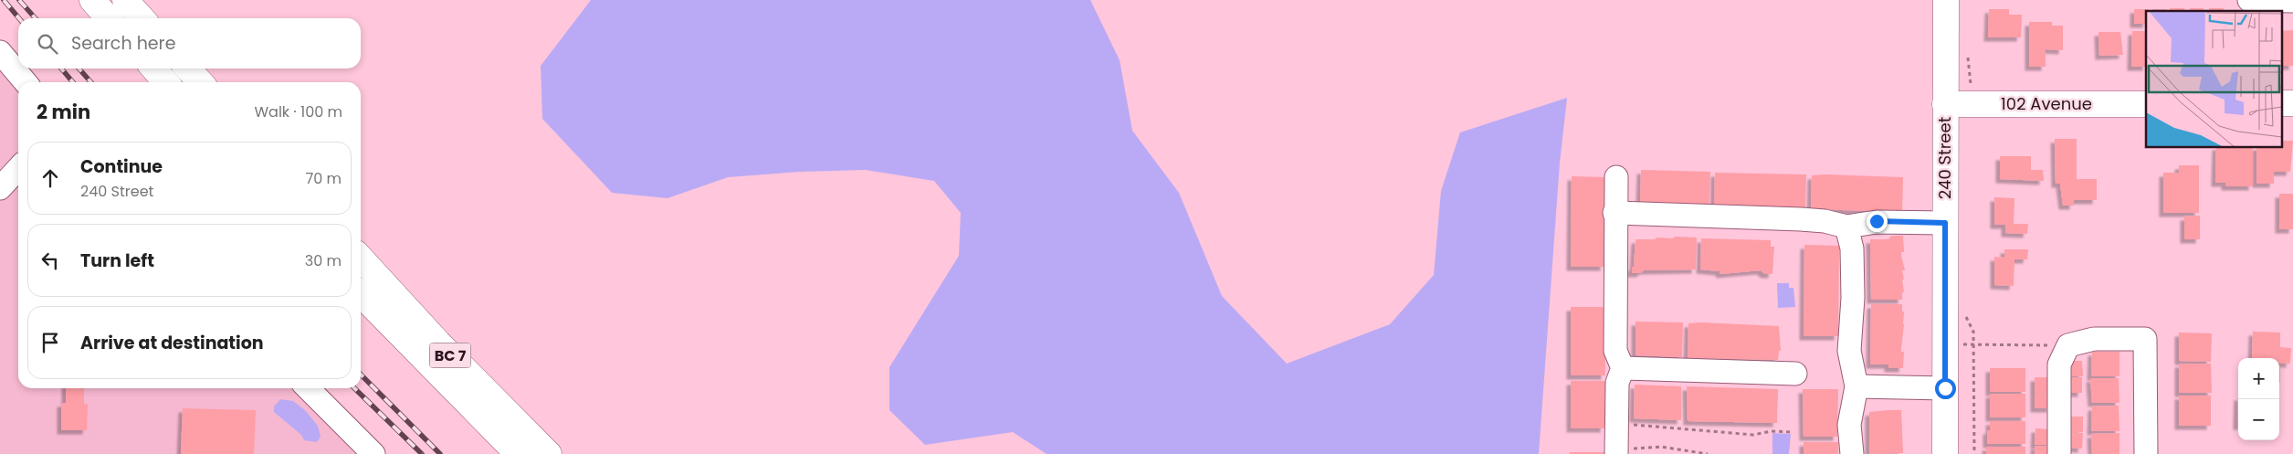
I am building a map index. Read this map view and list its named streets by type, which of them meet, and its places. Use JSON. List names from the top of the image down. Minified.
{"streets":{"main road":["102 Avenue","240 Street","BC 7"]},"crossings":[["102 Avenue","240 Street"]],"page":{"search":"Search here","heading":["2 min","Walk · 100 m"],"list":[["Continue","240 Street","70 m"],["Turn left","30 m"],"Arrive at destination"],"map_buttons":["+","−"]}}
